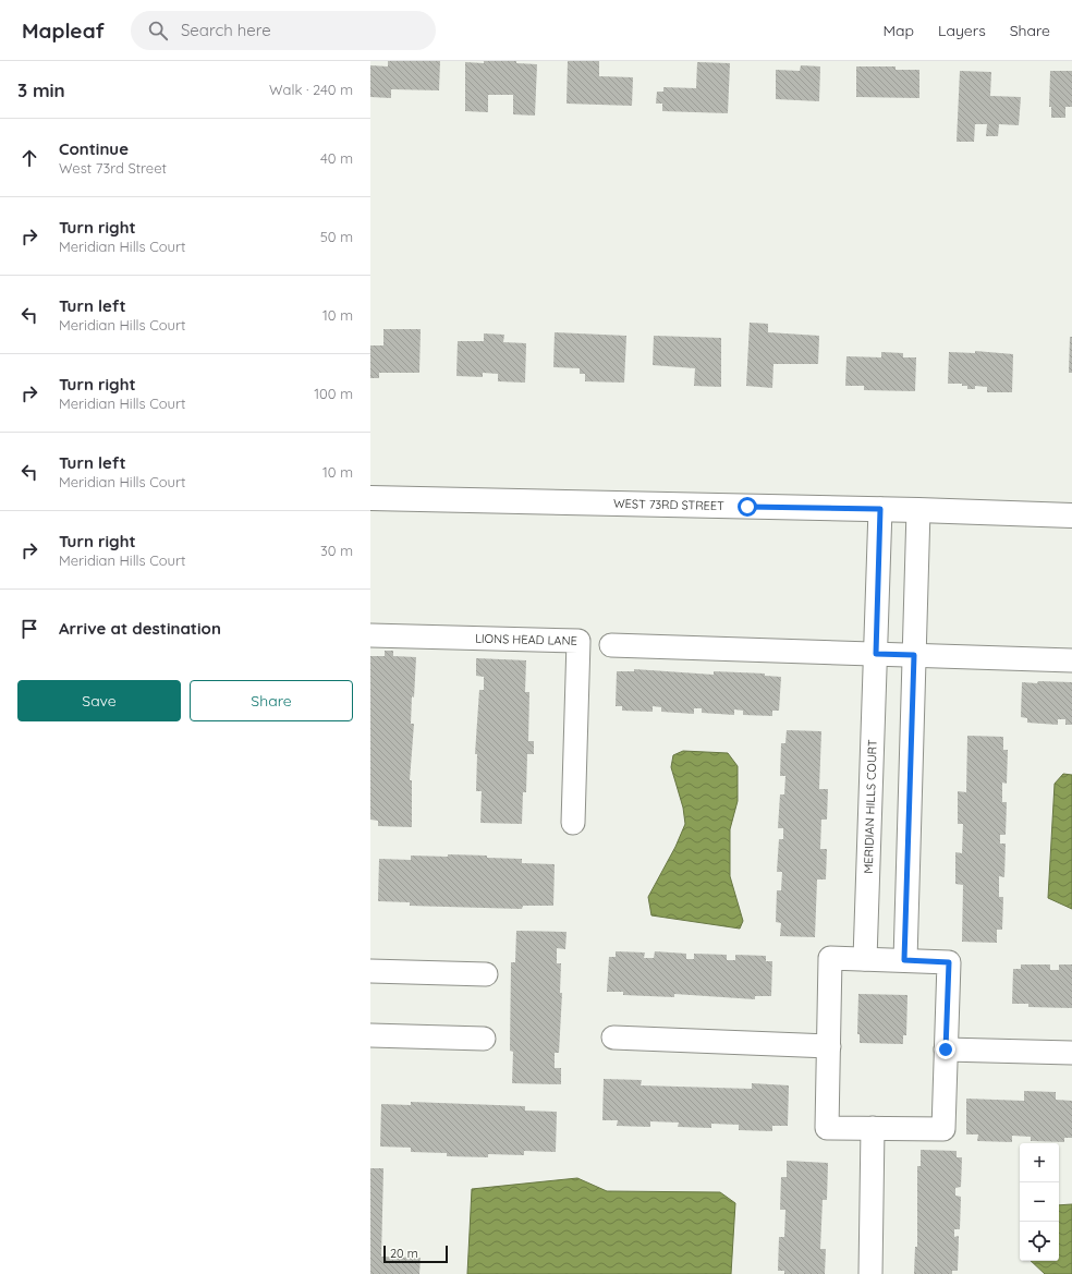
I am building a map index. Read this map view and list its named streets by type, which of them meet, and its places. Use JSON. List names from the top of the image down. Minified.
{"streets":{"main road":["WEST 73RD STREET"],"street":["LIONS HEAD LANE","MERIDIAN HILLS COURT"]},"crossings":[["WEST 73RD STREET","MERIDIAN HILLS COURT"]],"scale_bar":"20 m","page":{"header":"Mapleaf","search":"Search here","nav":["Map","Layers","Share"],"heading":["3 min","Walk · 240 m"],"list":[["Continue","West 73rd Street","40 m"],["Turn right","Meridian Hills Court","50 m"],["Turn left","Meridian Hills Court","10 m"],["Turn right","Meridian Hills Court","100 m"],["Turn left","Meridian Hills Court","10 m"],["Turn right","Meridian Hills Court","30 m"],"Arrive at destination"],"buttons":["Save","Share"],"map_buttons":["+","−"],"scale":"20 m"}}
